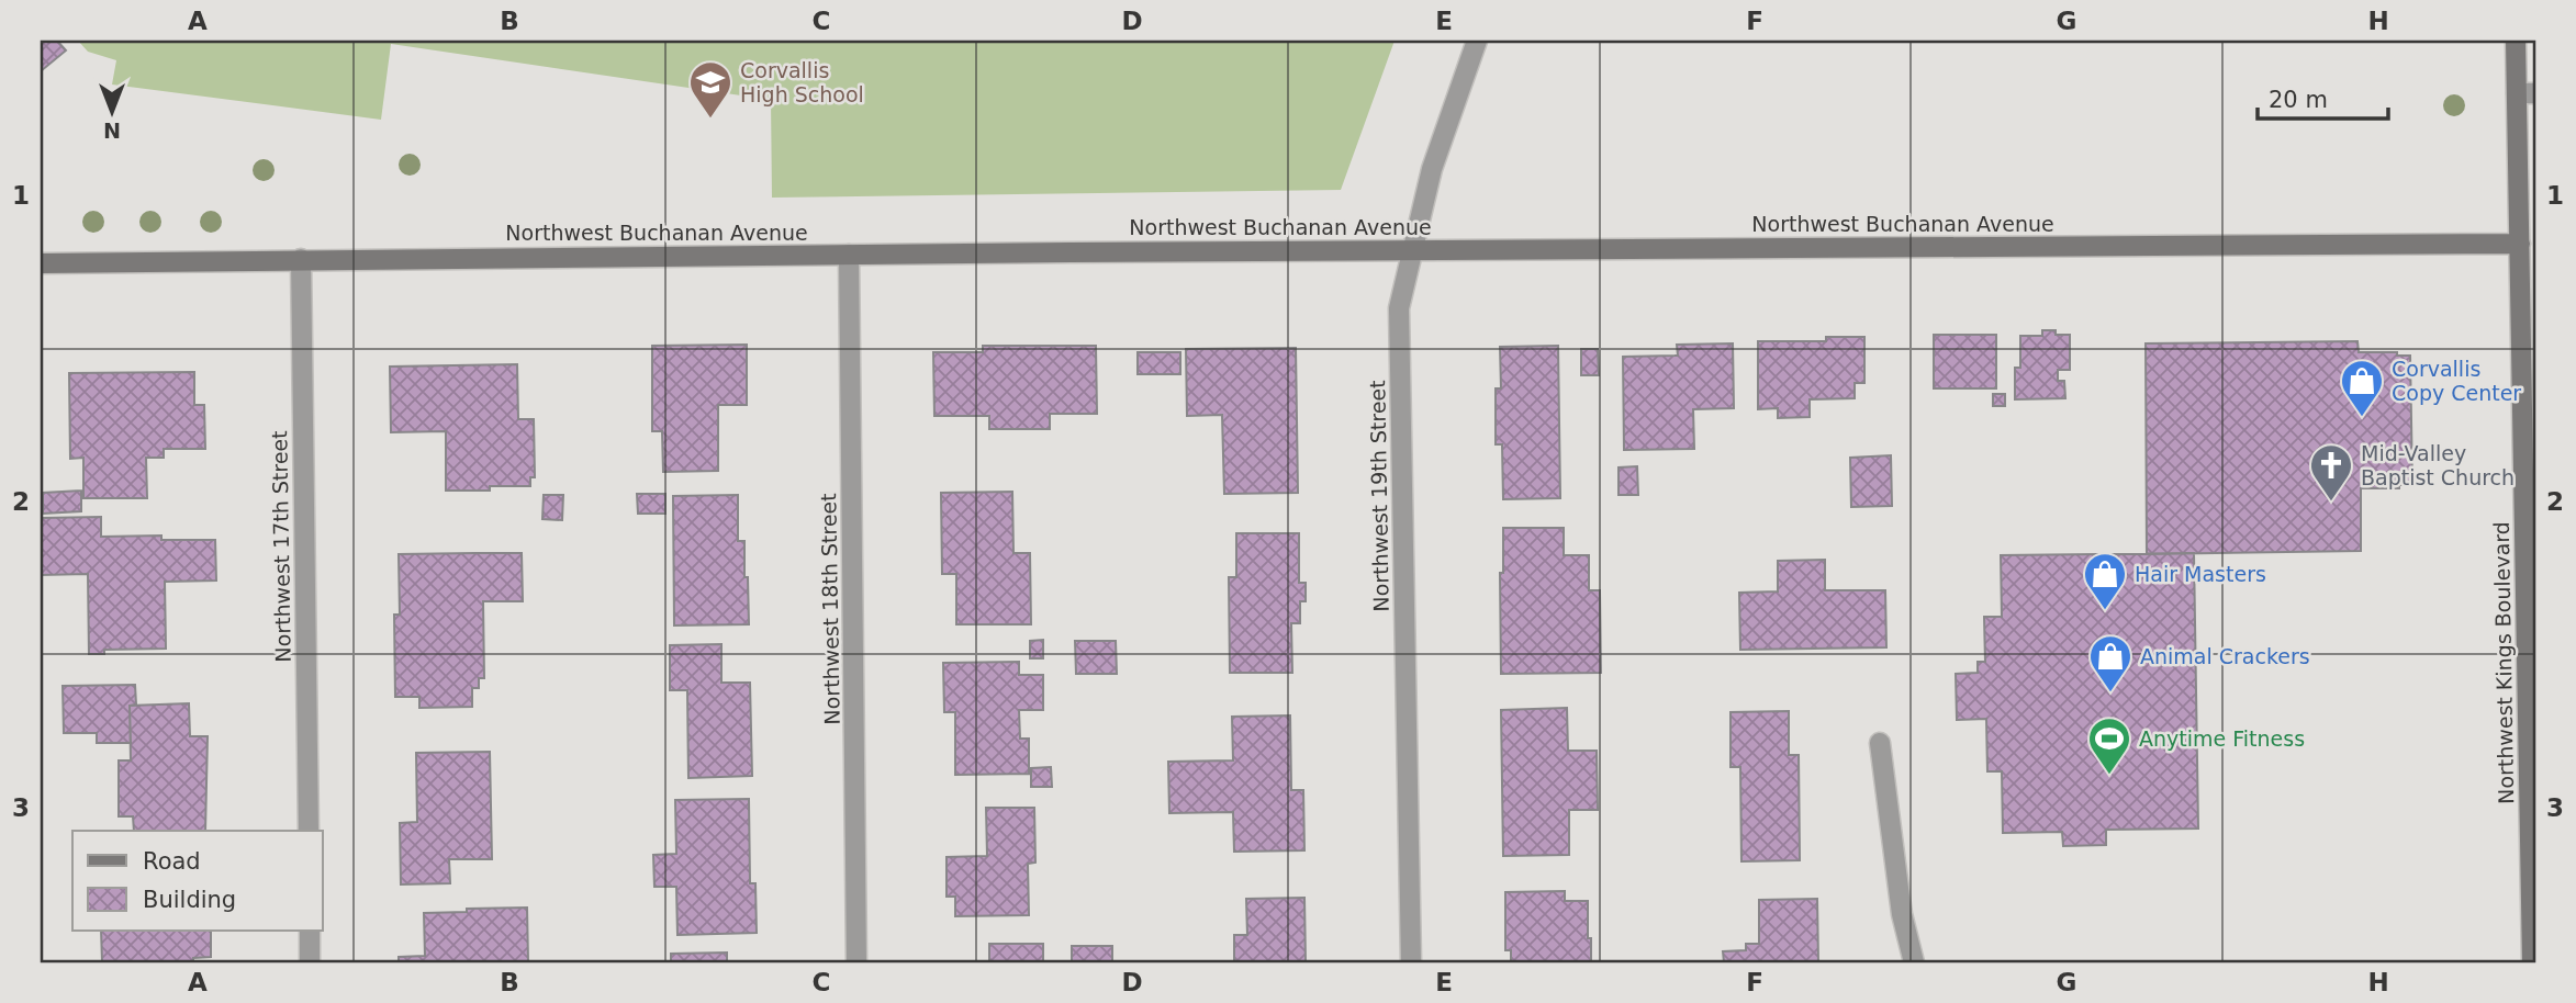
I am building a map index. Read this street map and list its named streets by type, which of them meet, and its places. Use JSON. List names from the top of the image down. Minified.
{"streets":{"street":["Northwest Buchanan Avenue","Northwest 19th Street","Northwest 17th Street","Northwest 18th Street","Northwest Kings Boulevard"]},"crossings":[["Northwest Buchanan Avenue","Northwest 19th Street"],["Northwest Buchanan Avenue","Northwest 17th Street"],["Northwest Buchanan Avenue","Northwest 18th Street"],["Northwest Buchanan Avenue","Northwest Kings Boulevard"]],"places":{"school or university":["Corvallis High School"],"shop":["Corvallis Copy Center","Hair Masters","Animal Crackers"],"church":["Mid-Valley Baptist Church"],"sports":["Anytime Fitness"]},"legend":["Road","Building"],"scale_bar":"20 m","north":"bottom","grid":{"columns":["A","B","C","D","E","F","G","H"],"rows":["1","2","3"]}}
